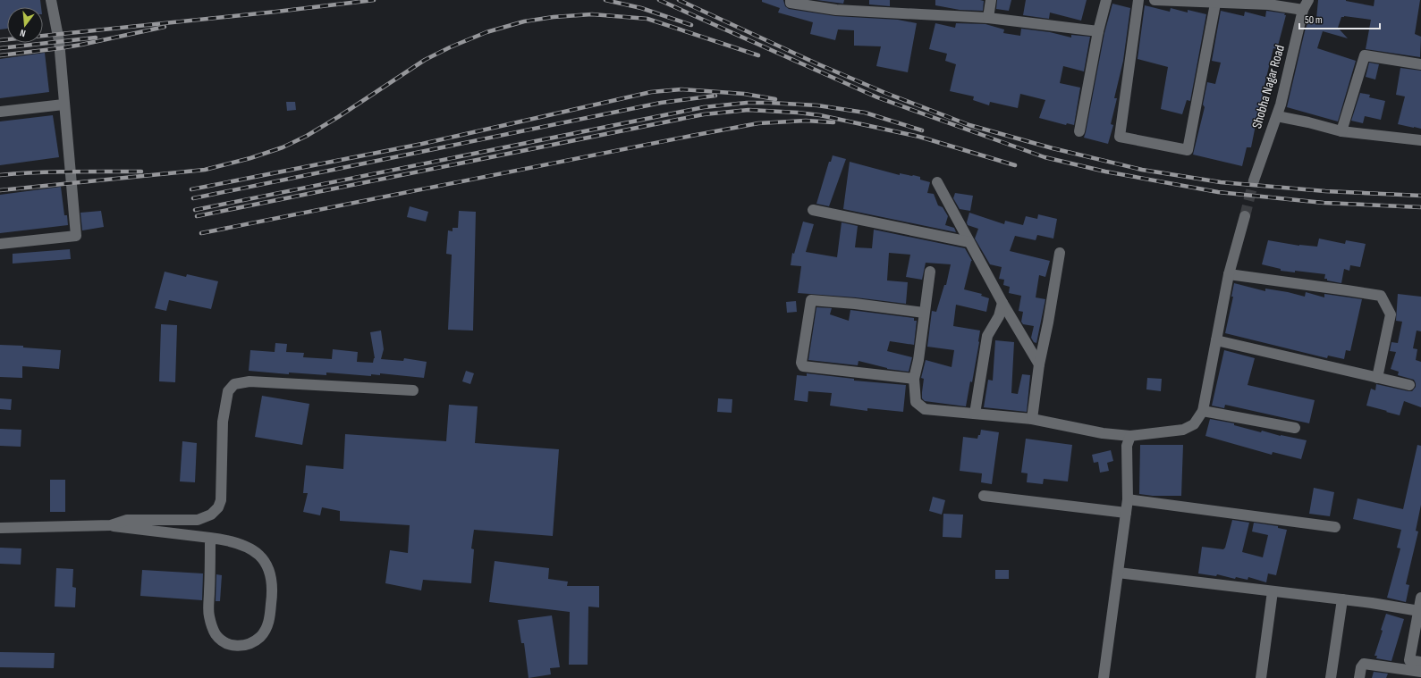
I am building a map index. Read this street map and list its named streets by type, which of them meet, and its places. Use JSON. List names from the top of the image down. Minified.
{"streets":{"street":["Shobha Nagar Road"]},"scale_bar":"50 m","north":"bottom"}
